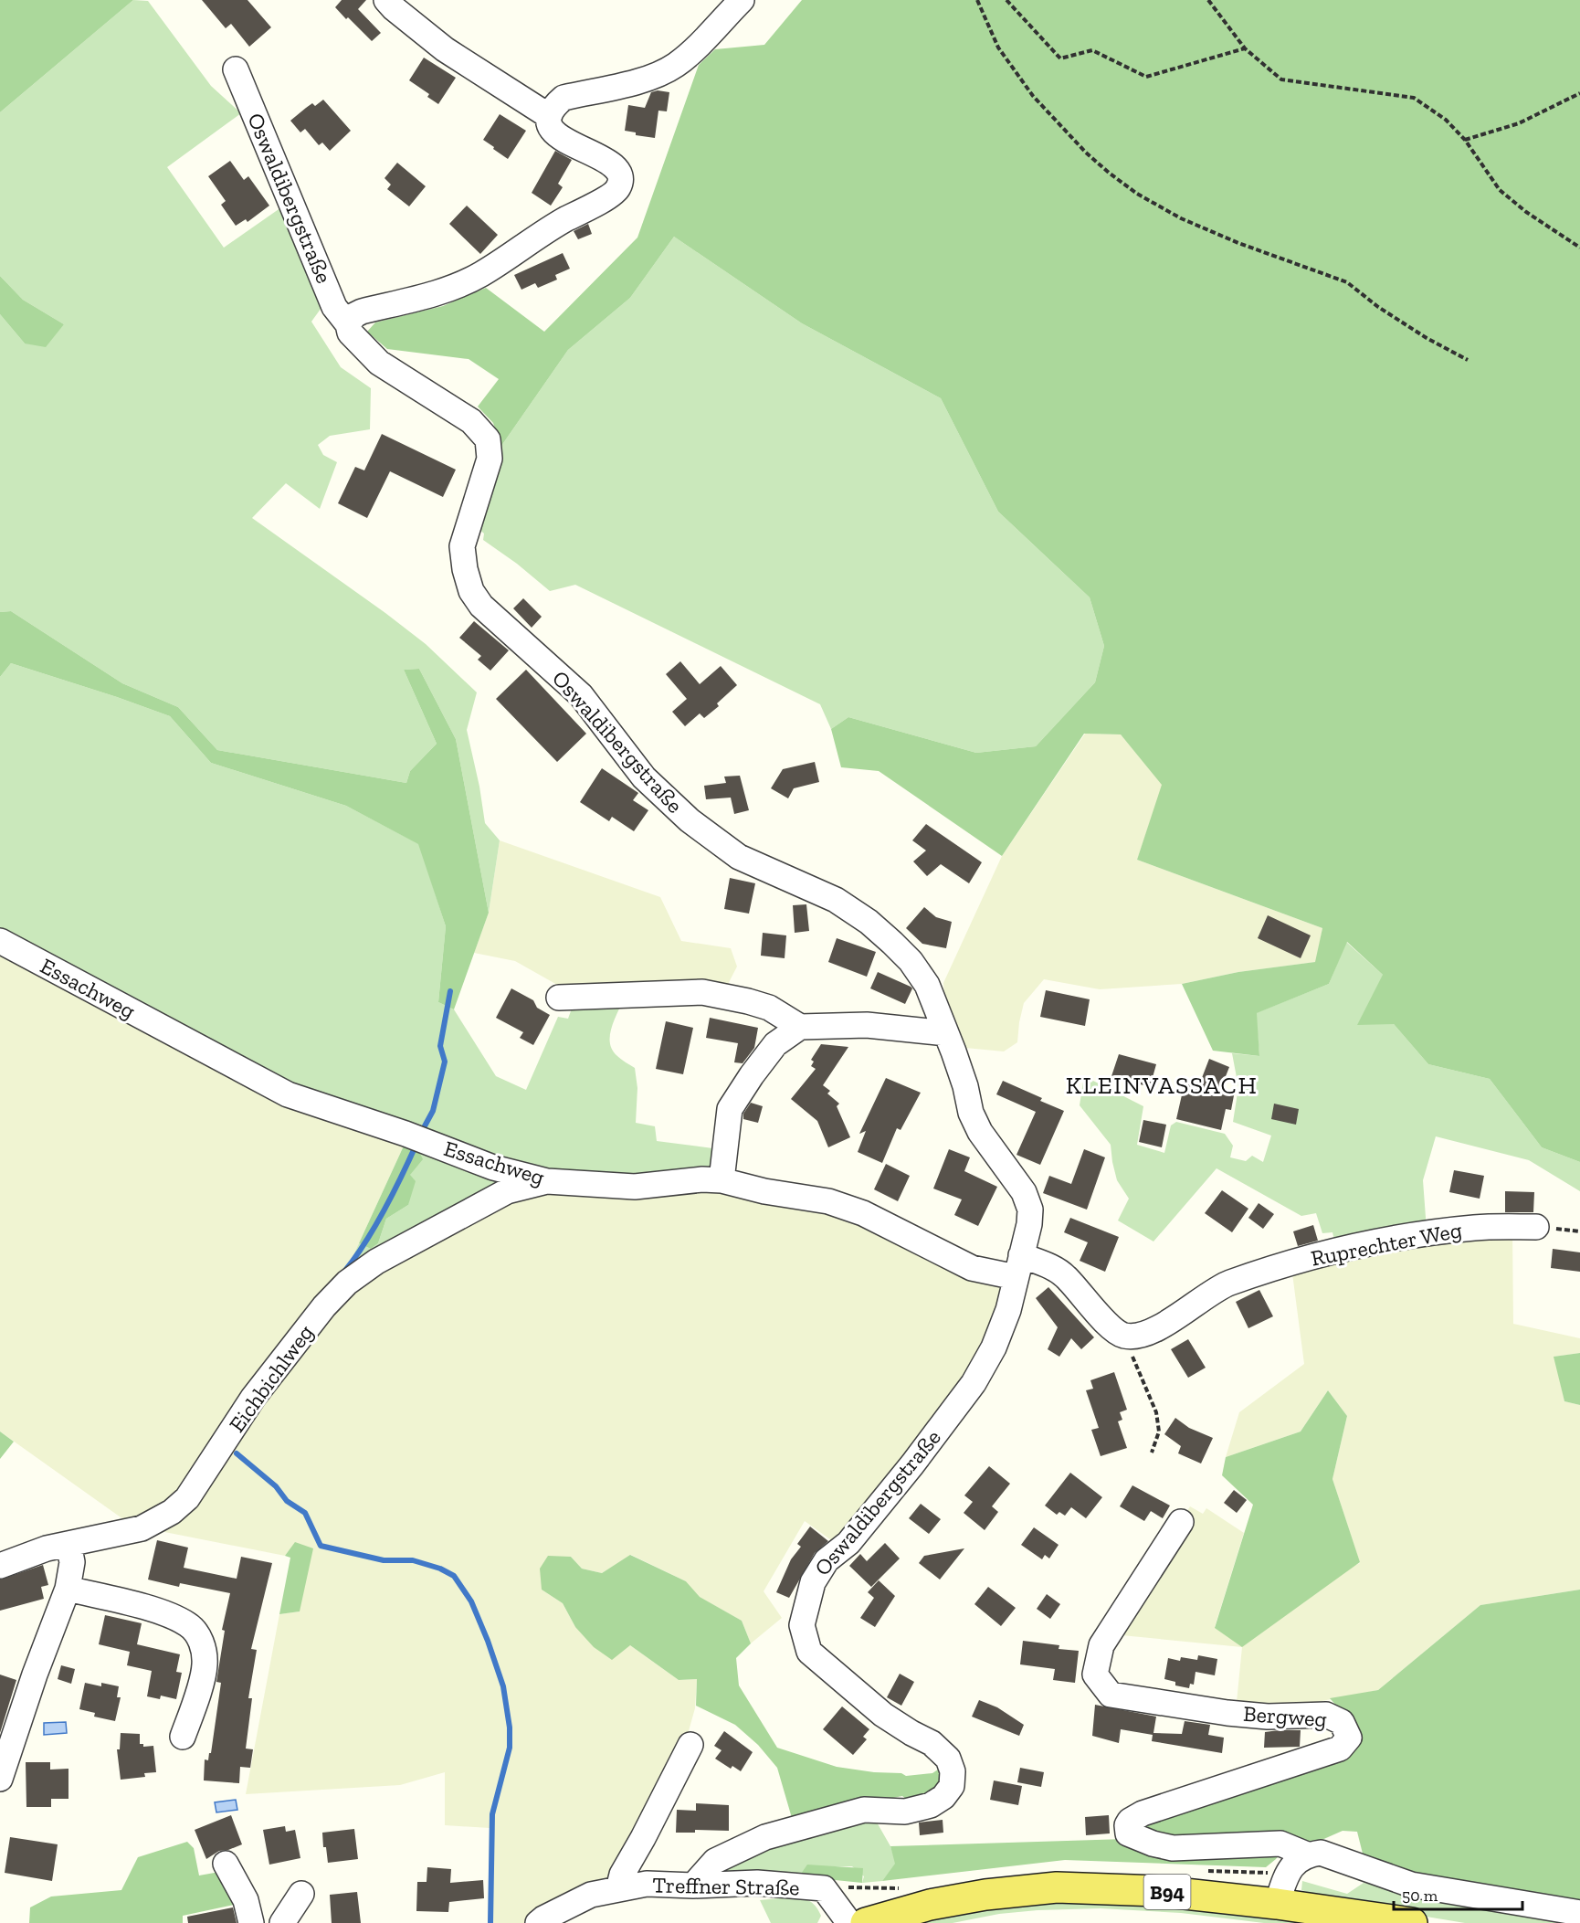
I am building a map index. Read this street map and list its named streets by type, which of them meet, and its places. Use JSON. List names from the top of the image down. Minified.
{"streets":{"main road":["B94"],"street":["Oswaldibergstraße","Essachweg","Ruprechter Weg","Eichbichlweg","Bergweg","Treffner Straße"]},"crossings":[["Oswaldibergstraße","Essachweg"],["Oswaldibergstraße","Treffner Straße"],["Essachweg","Eichbichlweg"]],"districts":["KLEINVASSACH"],"scale_bar":"50 m"}
